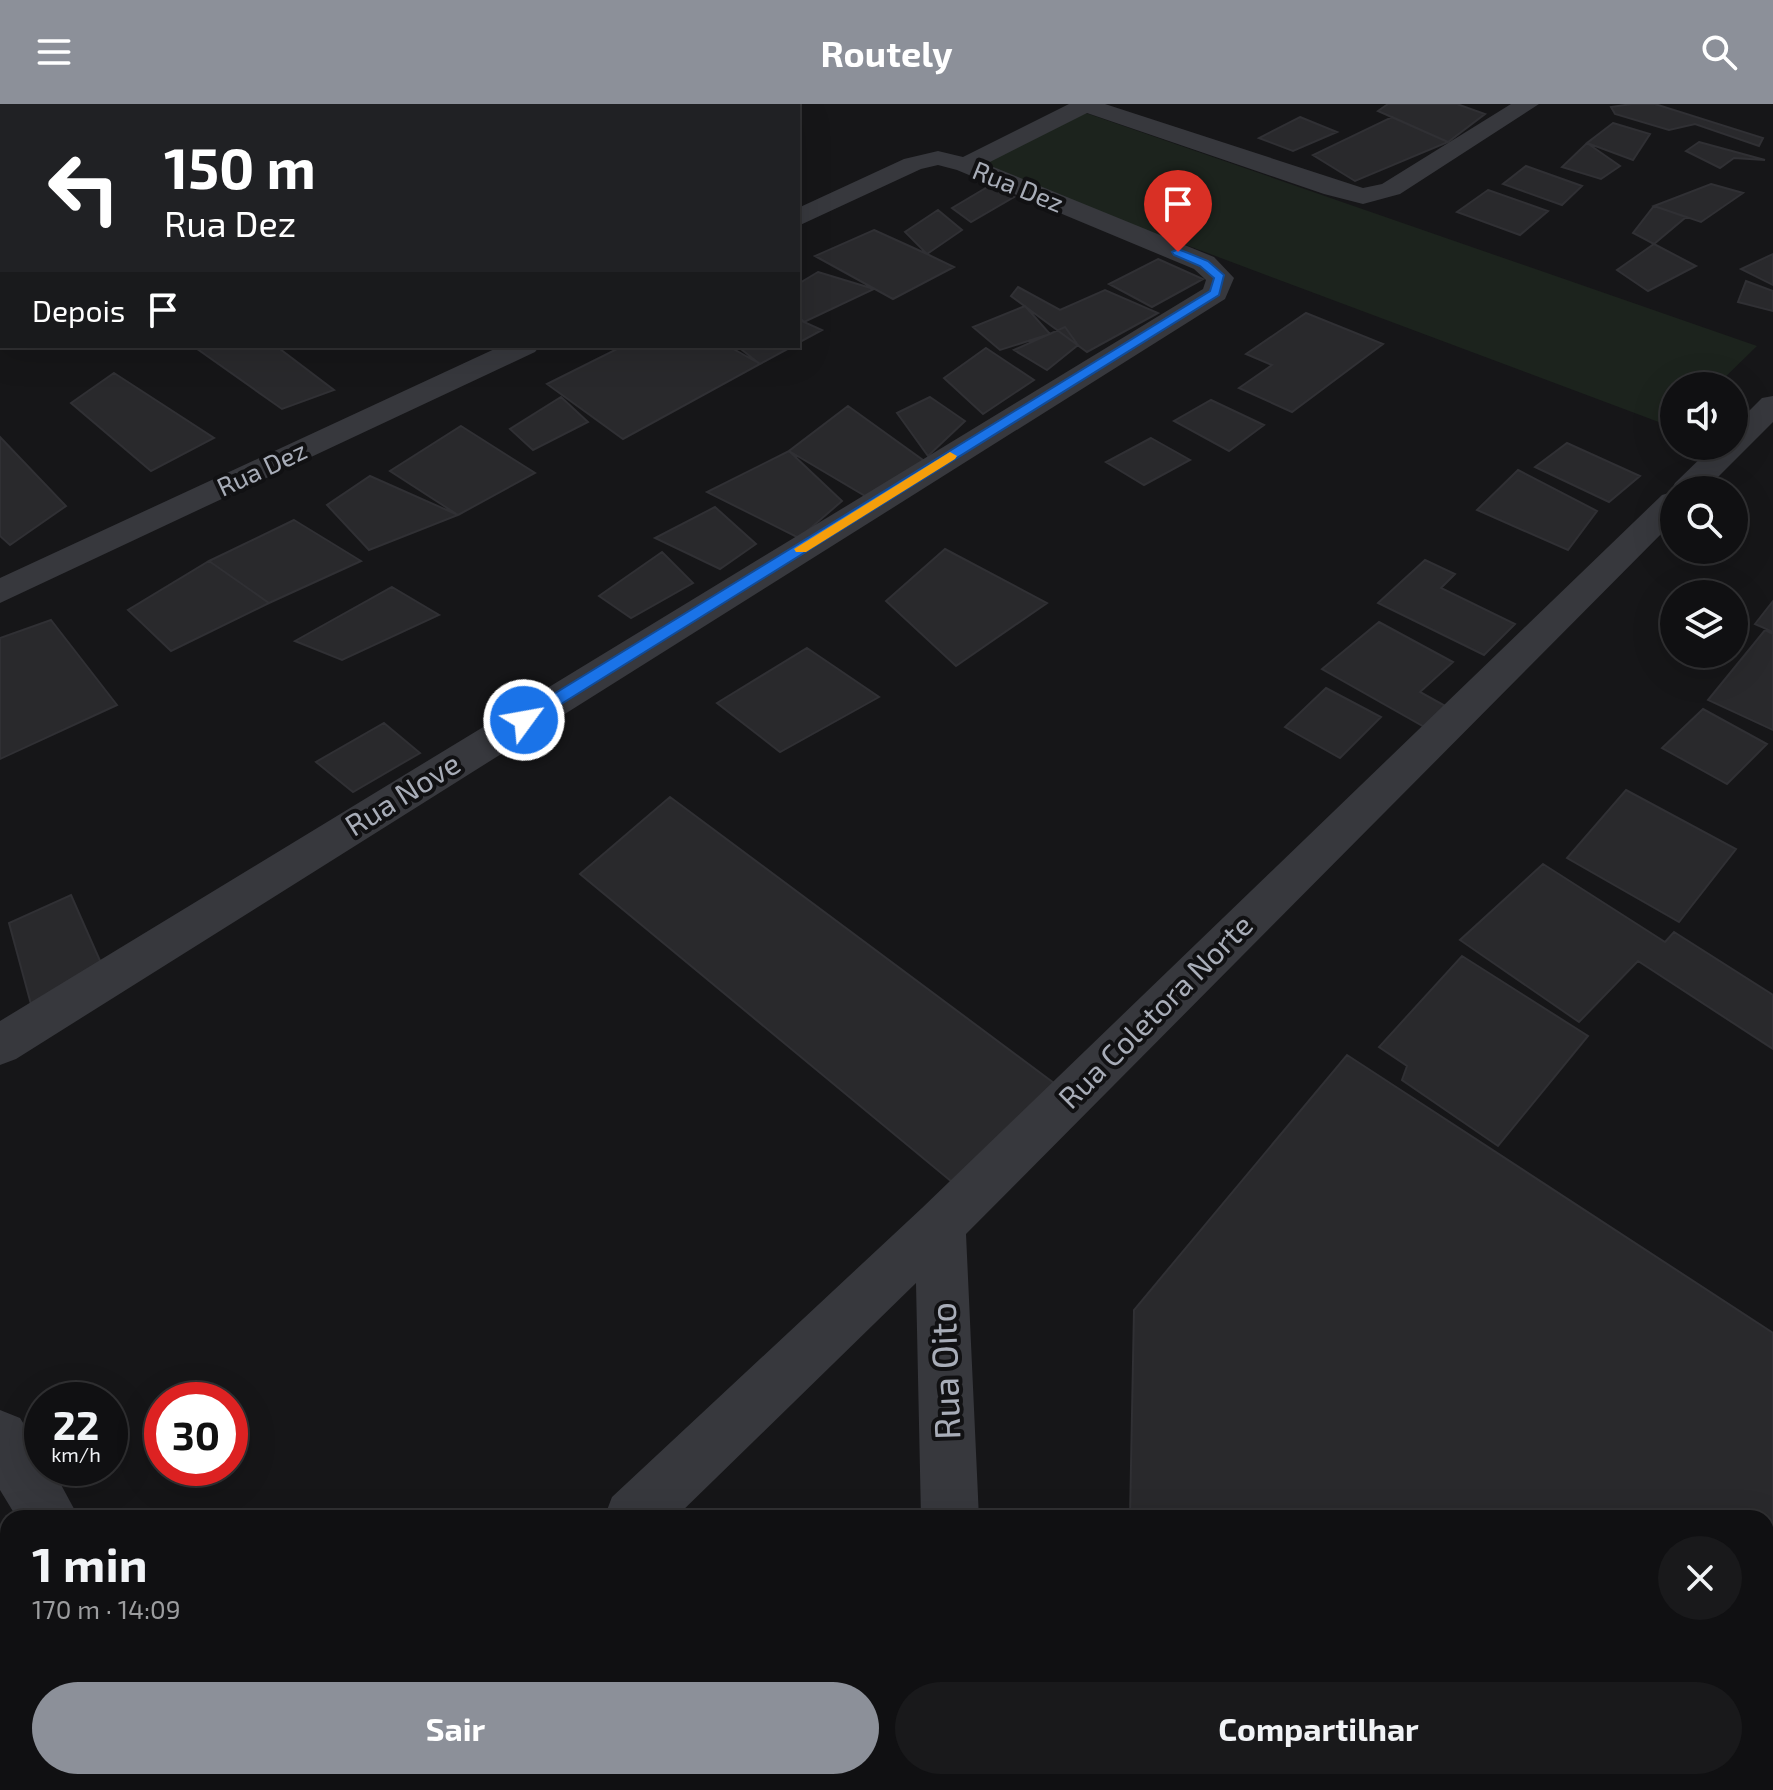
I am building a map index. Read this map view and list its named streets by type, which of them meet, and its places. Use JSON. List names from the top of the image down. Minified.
{"streets":{"street":["Rua Dez","Rua Nove","Rua Coletora Norte","Rua Oito"]},"crossings":[["Rua Dez","Rua Nove"],["Rua Coletora Norte","Rua Oito"]],"page":{"header":"Routely","turn":["150 m","Rua Dez"],"then":"Depois","speed":"22 km/h","limit":"30","heading":["1 min","170 m · 14:09"],"buttons":["Sair","Compartilhar"]}}
